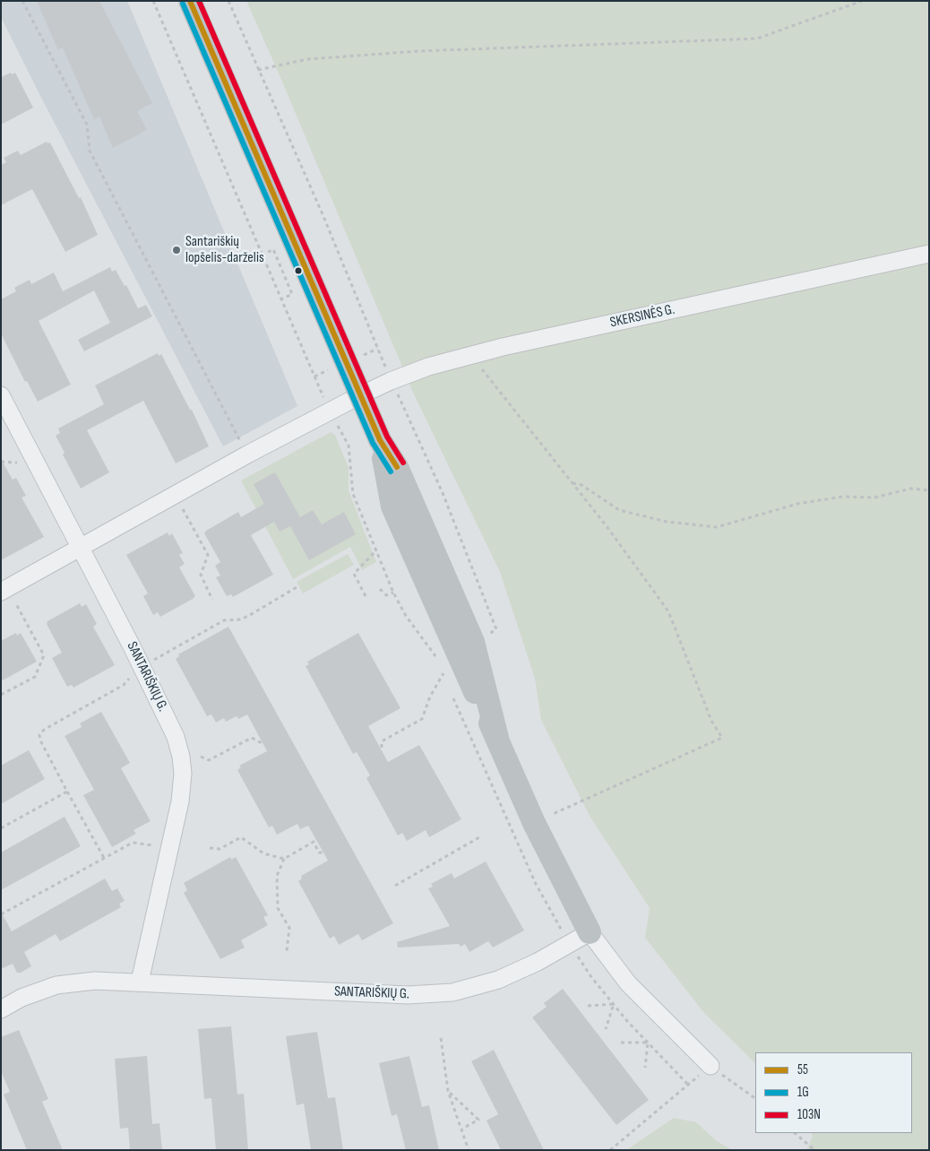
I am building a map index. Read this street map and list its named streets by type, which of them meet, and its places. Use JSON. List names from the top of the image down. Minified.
{"streets":{"street":["SKERSINĖS G.","SANTARIŠKIŲ G."]},"crossings":[["SKERSINĖS G.","SANTARIŠKIŲ G."]],"places":["Santariškių lopšelis-darželis"],"lines":["transit line 55","transit line 103N","transit line 1G"],"legend":["55","1G","103N"]}
